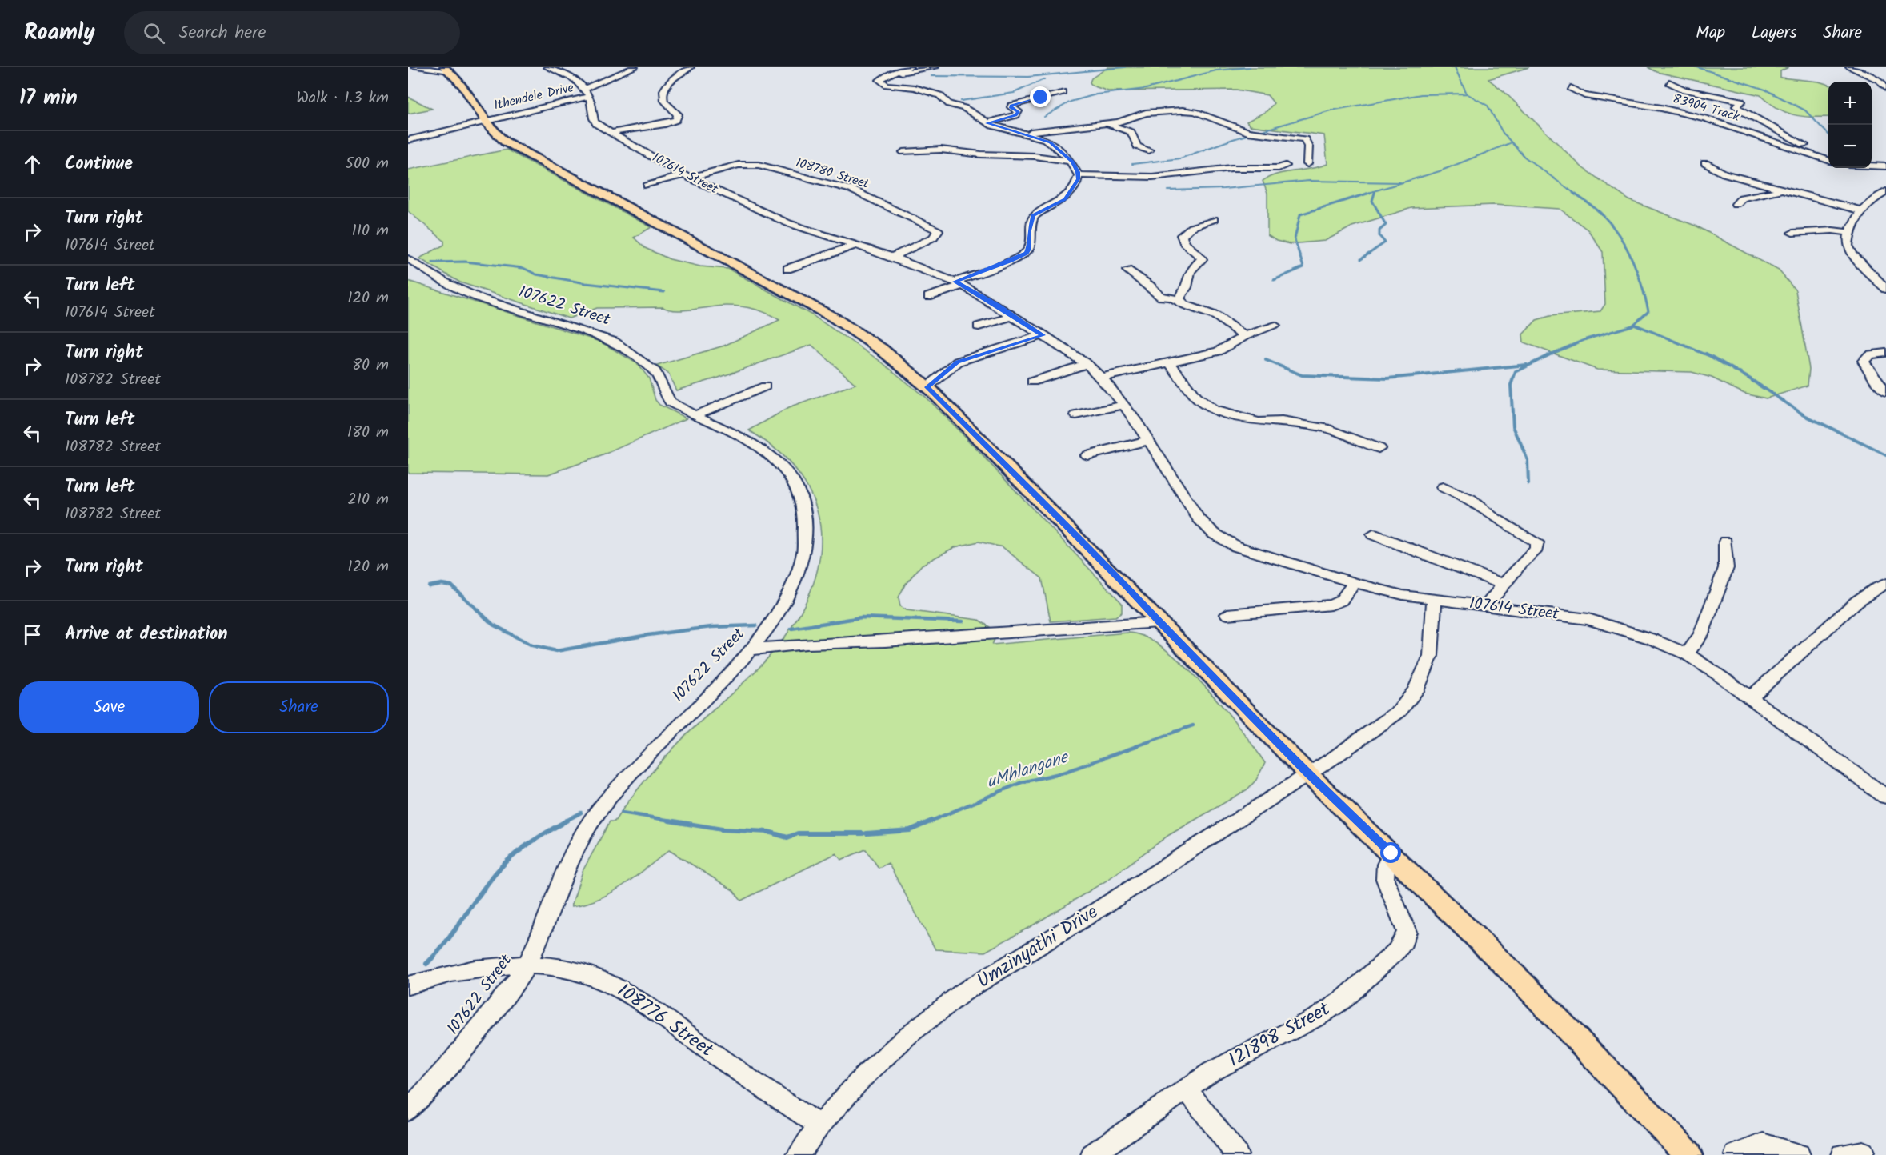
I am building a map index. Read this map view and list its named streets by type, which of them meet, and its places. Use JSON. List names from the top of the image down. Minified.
{"streets":{"street":["Ithendele Drive","83904 Track","107614 Street","108780 Street","107622 Street","Umzinyathi Drive","108776 Street","121898 Street"]},"crossings":[["Ithendele Drive","107614 Street"],["107614 Street","108780 Street"],["107614 Street","Umzinyathi Drive"],["107622 Street","108776 Street"],["Umzinyathi Drive","108776 Street"]],"water":["uMhlangane"],"page":{"header":"Roamly","search":"Search here","nav":["Map","Layers","Share"],"heading":["17 min","Walk · 1.3 km"],"map_buttons":["+","−"],"list":[["Continue","500 m"],["Turn right","107614 Street","110 m"],["Turn left","107614 Street","120 m"],["Turn right","108782 Street","80 m"],["Turn left","108782 Street","180 m"],["Turn left","108782 Street","210 m"],["Turn right","120 m"],"Arrive at destination"],"buttons":["Save","Share"]}}
